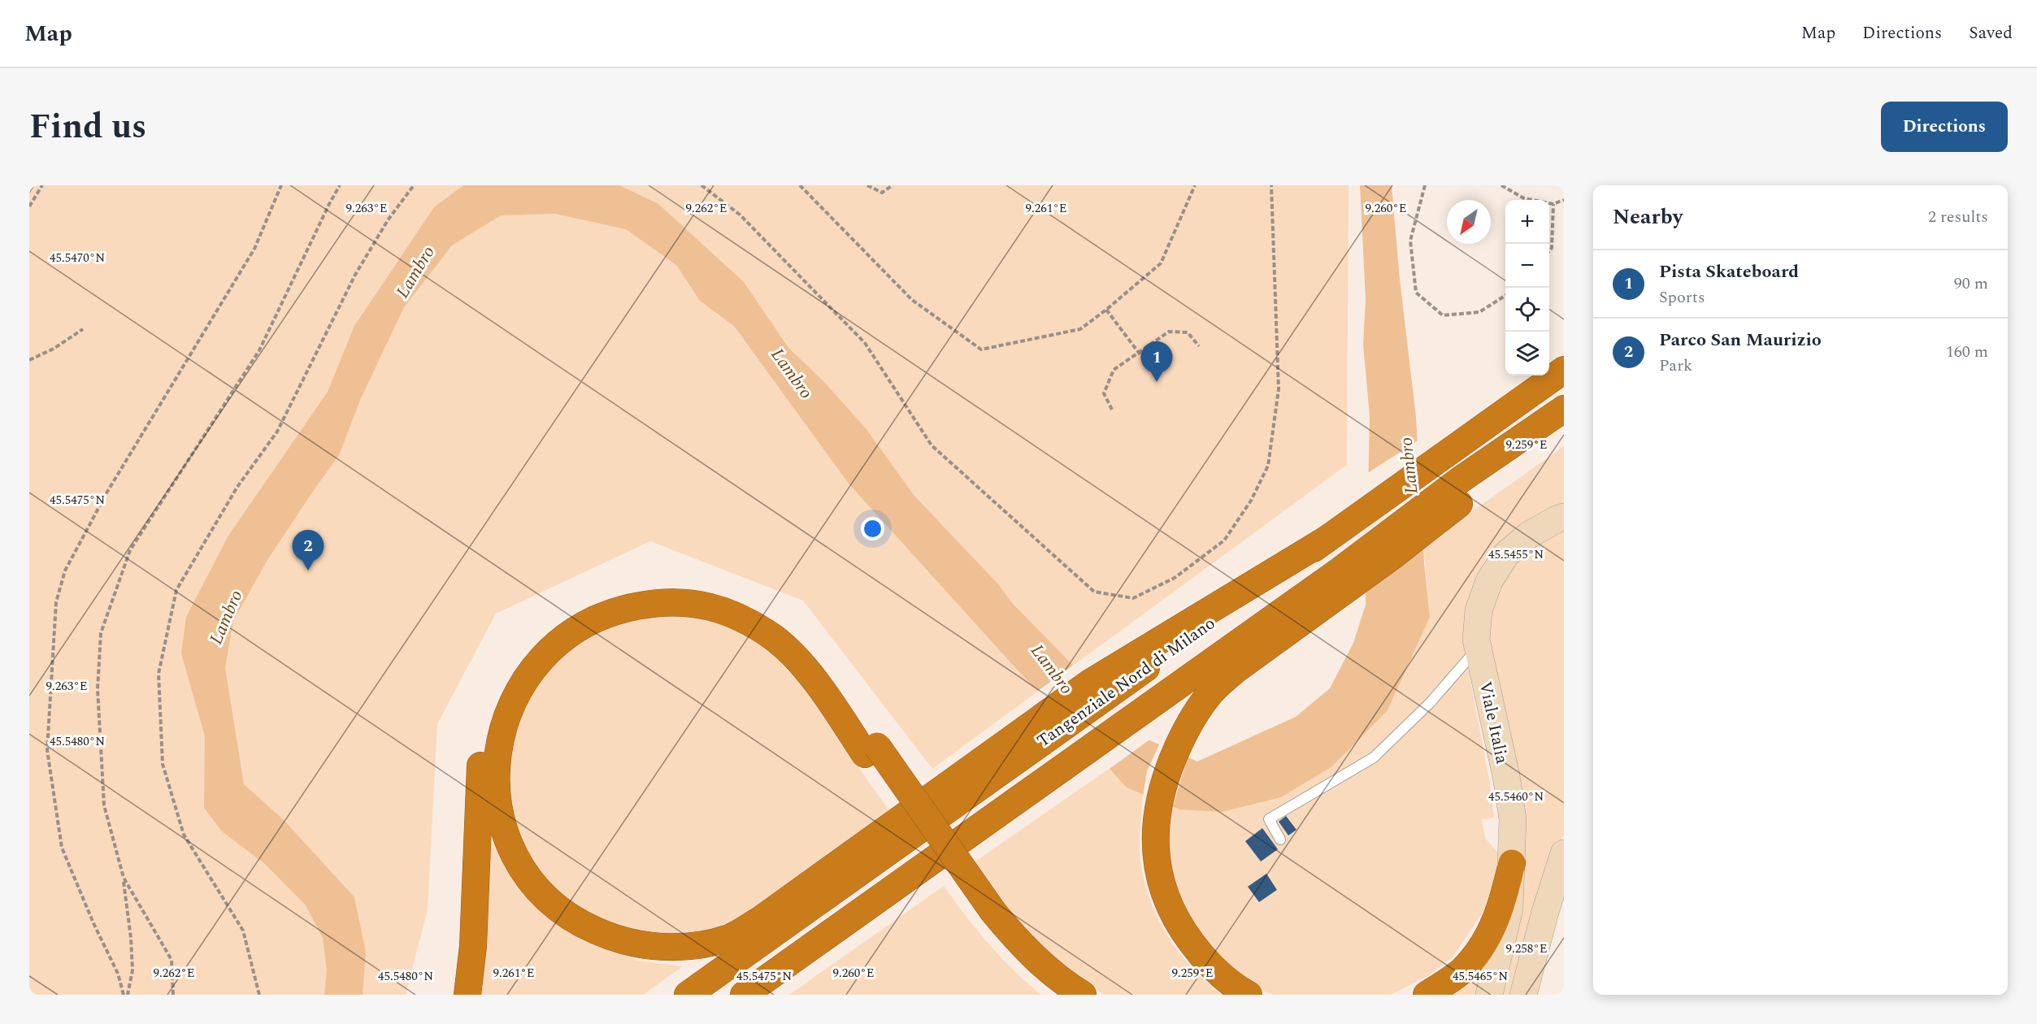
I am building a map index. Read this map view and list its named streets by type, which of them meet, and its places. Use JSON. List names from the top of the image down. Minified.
{"streets":{"highway":["Tangenziale Nord di Milano"],"main road":["Viale Italia"]},"water":["Lambro"],"north":"bottom left","page":{"header":"Map","nav":["Map","Directions","Saved"],"title":"Find us","buttons":"Directions","heading":["Nearby","2 results"],"map_buttons":["+","−"],"list":[{"mark":"1","name":"Pista Skateboard","note":"Sports","value":"90 m"},{"mark":"2","name":"Parco San Maurizio","note":"Park","value":"160 m"}],"pins":["1","2"]},"coordinates":["9.263°E","9.262°E","9.261°E","9.260°E","45.5470°N","9.259°E","45.5475°N","45.5455°N","45.5480°N","45.5460°N","9.258°E","45.5465°N"]}
